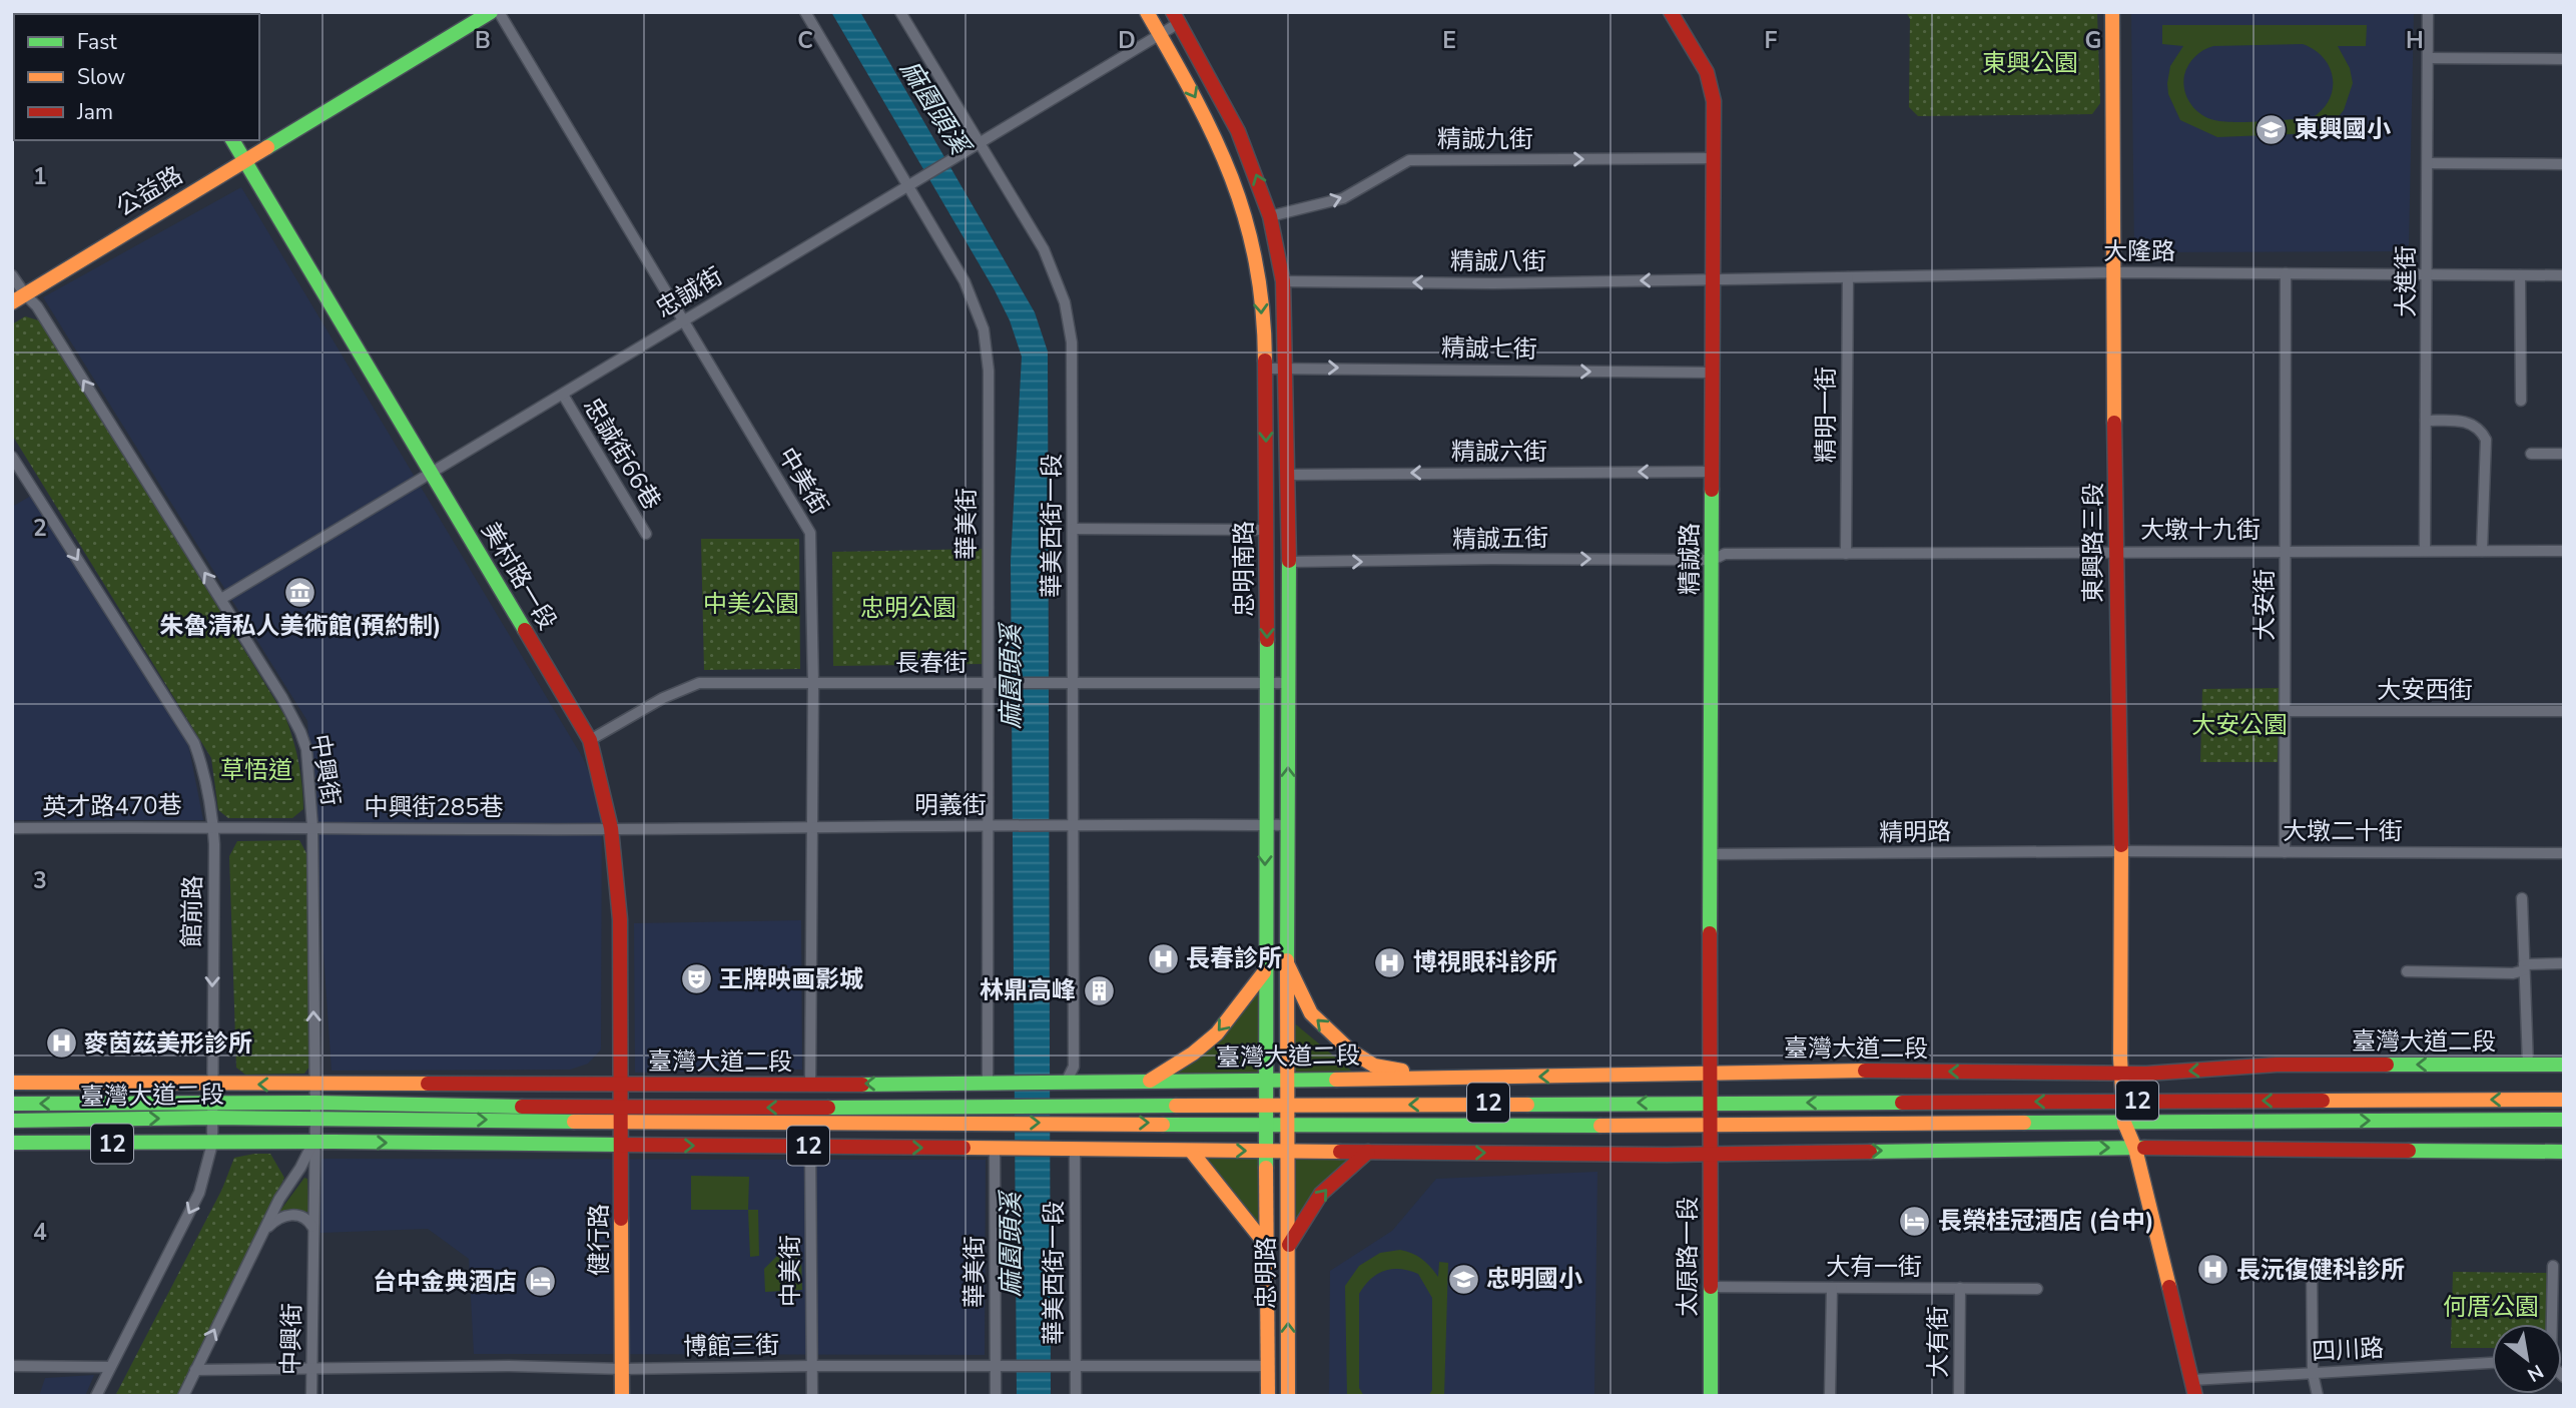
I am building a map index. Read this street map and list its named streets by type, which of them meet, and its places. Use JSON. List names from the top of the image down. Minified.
{"streets":{"main road":["公益路","東興路三段","精誠路","忠明南路","美村路一段","臺灣大道二段","12","健行路","太原路一段","忠明路"],"street":["精誠九街","大隆路","精誠八街","大進街","忠誠街","精誠七街","精明一街","精誠六街","忠誠街66巷","中美街","華美街","華美西街一段","大墩十九街","精誠五街","大安街","長春街","大安西街","中興街","明義街","英才路470巷","中興街285巷","大墩二十街","精明路","館前路","大有一街","大有街","博館三街","四川路"]},"crossings":[["精誠九街","精誠路"],["精誠九街","忠明南路"],["公益路","美村路一段"],["公益路","中興街"],["大隆路","精誠八街"],["大隆路","大進街"],["大隆路","精明一街"],["大隆路","東興路三段"],["大隆路","精誠路"],["大隆路","大安街"],["精誠八街","精誠路"],["精誠八街","忠明南路"],["大進街","大墩十九街"],["忠誠街","忠誠街66巷"],["忠誠街","中美街"],["忠誠街","華美街"],["忠誠街","華美西街一段"],["忠誠街","忠明南路"],["忠誠街","美村路一段"],["忠誠街","中興街"],["精誠七街","精誠路"],["精誠七街","忠明南路"],["精明一街","大墩十九街"],["精誠六街","精誠路"],["精誠六街","忠明南路"],["中美街","長春街"],["中美街","明義街"],["中美街","臺灣大道二段"],["中美街","博館三街"],["華美街","長春街"],["華美街","明義街"],["華美街","臺灣大道二段"],["華美街","博館三街"],["華美西街一段","長春街"],["華美西街一段","明義街"],["華美西街一段","臺灣大道二段"],["華美西街一段","博館三街"],["大墩十九街","精誠五街"],["大墩十九街","東興路三段"],["大墩十九街","精誠路"],["大墩十九街","大安街"],["精誠五街","精誠路"],["精誠五街","忠明南路"],["東興路三段","大墩二十街"],["東興路三段","精明路"],["東興路三段","臺灣大道二段"],["東興路三段","四川路"],["精誠路","精明路"],["精誠路","臺灣大道二段"],["精誠路","太原路一段"],["忠明南路","長春街"],["忠明南路","明義街"],["忠明南路","臺灣大道二段"],["忠明南路","忠明路"],["美村路一段","長春街"],["美村路一段","明義街"],["美村路一段","中興街285巷"],["美村路一段","臺灣大道二段"],["美村路一段","健行路"],["大安街","大安西街"],["大安街","大墩二十街"],["中興街","中興街285巷"],["中興街","臺灣大道二段"],["中興街","博館三街"],["明義街","中興街285巷"],["英才路470巷","中興街285巷"],["英才路470巷","館前路"],["中興街285巷","館前路"],["大墩二十街","精明路"],["館前路","臺灣大道二段"],["臺灣大道二段","健行路"],["臺灣大道二段","太原路一段"],["臺灣大道二段","忠明路"],["健行路","博館三街"],["太原路一段","大有一街"],["大有一街","大有街"],["忠明路","博館三街"]],"one_way":["精誠九街","精誠八街","精誠七街","精誠六街","精誠五街","中興街","館前路"],"water":["麻園頭溪"],"parks":["東興公園","中美公園","忠明公園","大安公園","草悟道","何厝公園"],"places":{"school or university":["東興國小","忠明國小"],"museum":["朱魯清私人美術館(預約制)"],"hospital":["長春診所","博視眼科診所","麥茵茲美形診所","長沅復健科診所"],"theatre":["王牌映画影城"],"building":["林鼎高峰"],"hotel":["長榮桂冠酒店 (台中)","台中金典酒店"]},"legend":["Fast","Slow","Jam"],"north":"bottom right","grid":{"columns":["B","C","D","E","F","G","H"],"rows":["1","2","3","4"]}}
